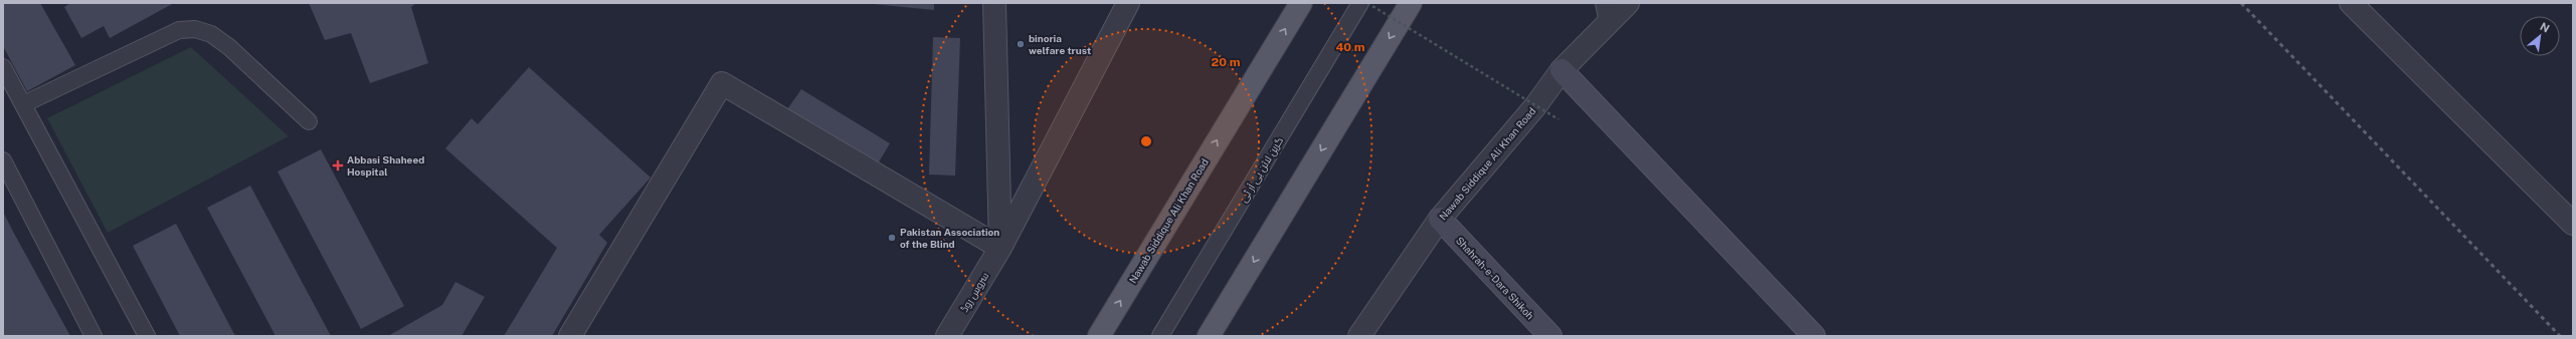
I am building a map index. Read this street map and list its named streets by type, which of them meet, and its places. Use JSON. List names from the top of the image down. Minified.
{"streets":{"main road":["Nawab Siddique Ali Khan Road"],"street":["Shahrah-e-Dara Shikoh","سروس روڈ"],"lane":["گرین لائن بی آر ٹی"]},"crossings":[["Nawab Siddique Ali Khan Road","Shahrah-e-Dara Shikoh"]],"places":{"other":["binoria welfare trust","Pakistan Association of the Blind"],"health":["Abbasi Shaheed Hospital"]},"north":"top right","rings":["40 m","20 m"]}
